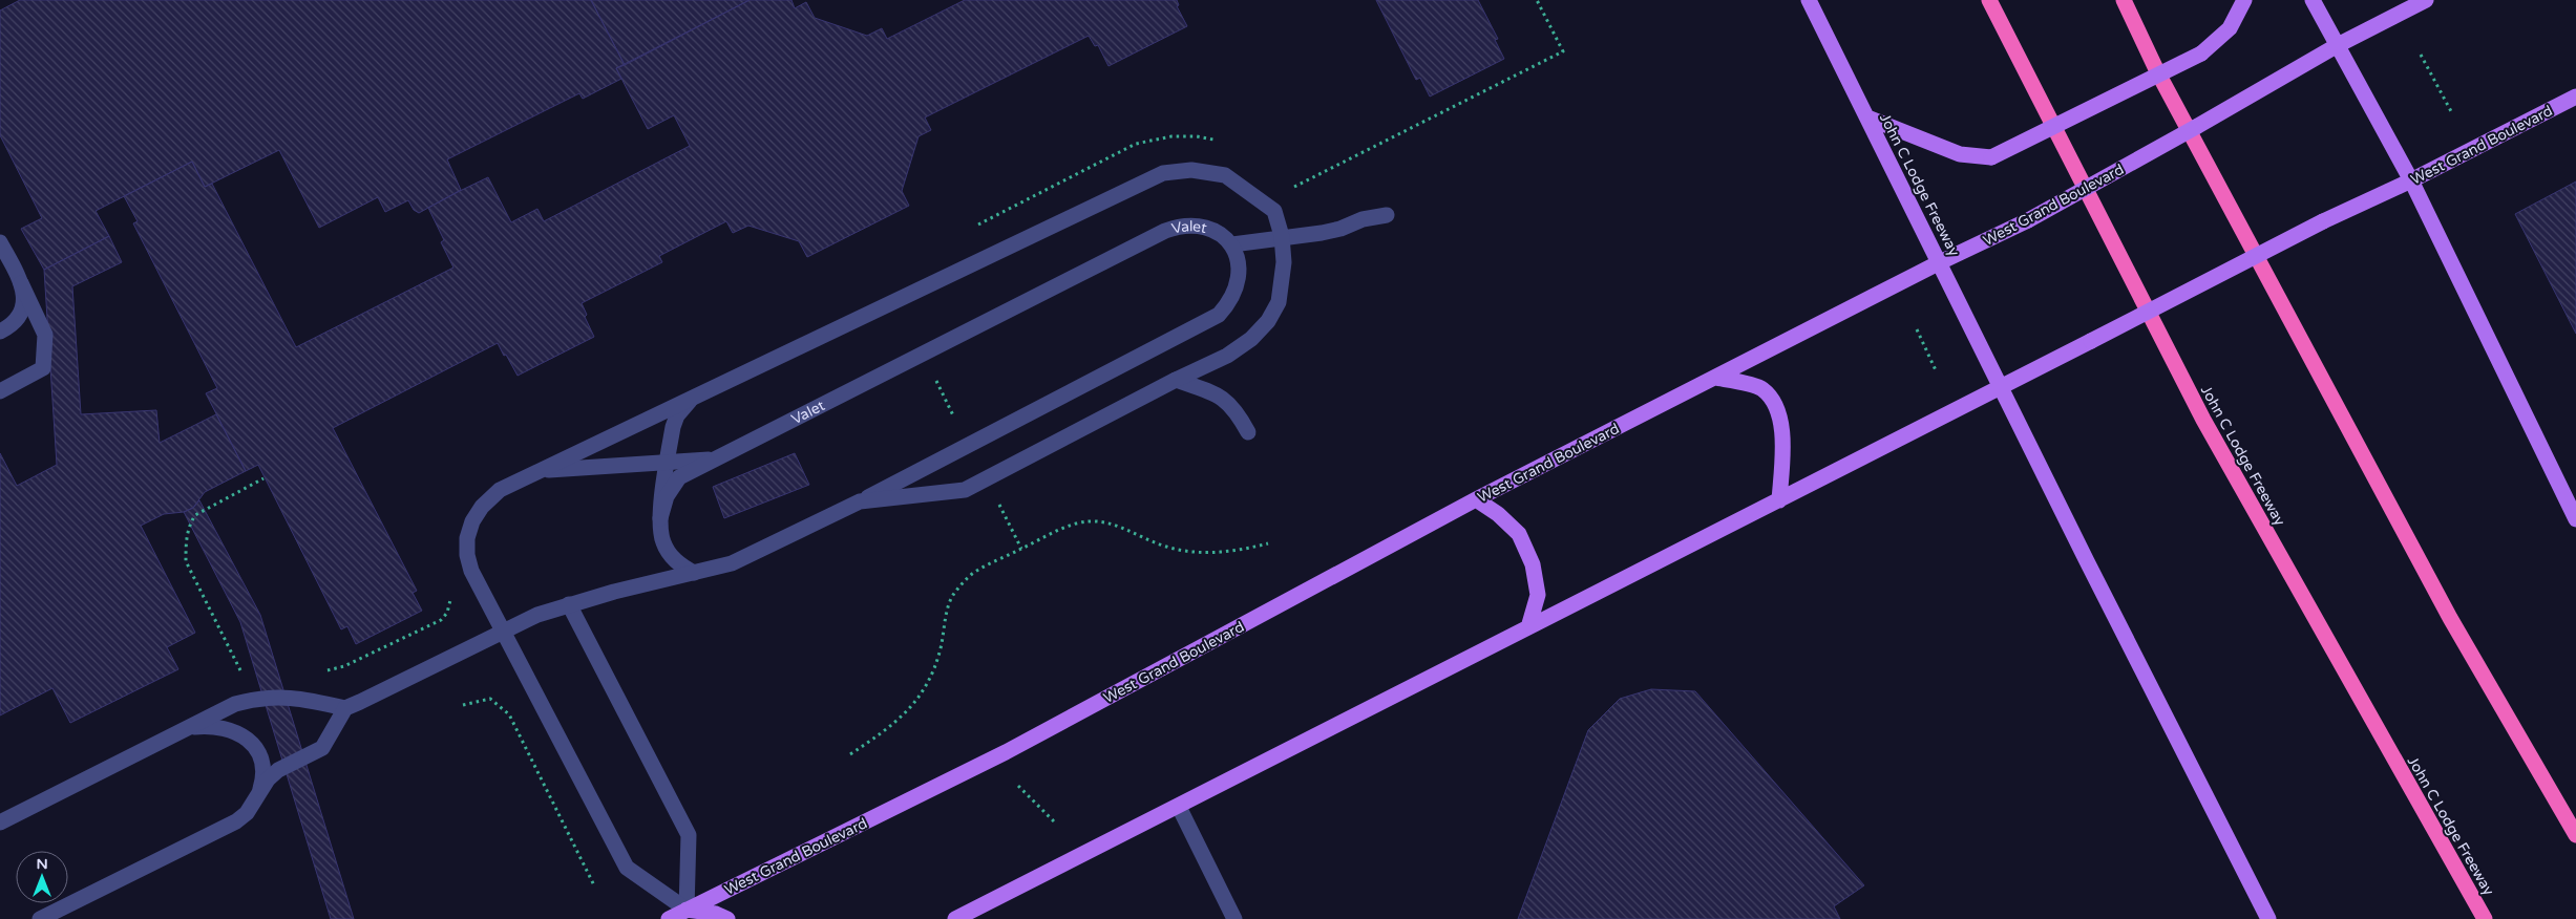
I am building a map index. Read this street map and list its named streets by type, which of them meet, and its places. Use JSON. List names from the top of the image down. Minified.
{"streets":{"highway":["John C Lodge Freeway"],"main road":["West Grand Boulevard"],"street":["Valet"]},"crossings":[["West Grand Boulevard","John C Lodge Freeway"]],"north":"top"}
